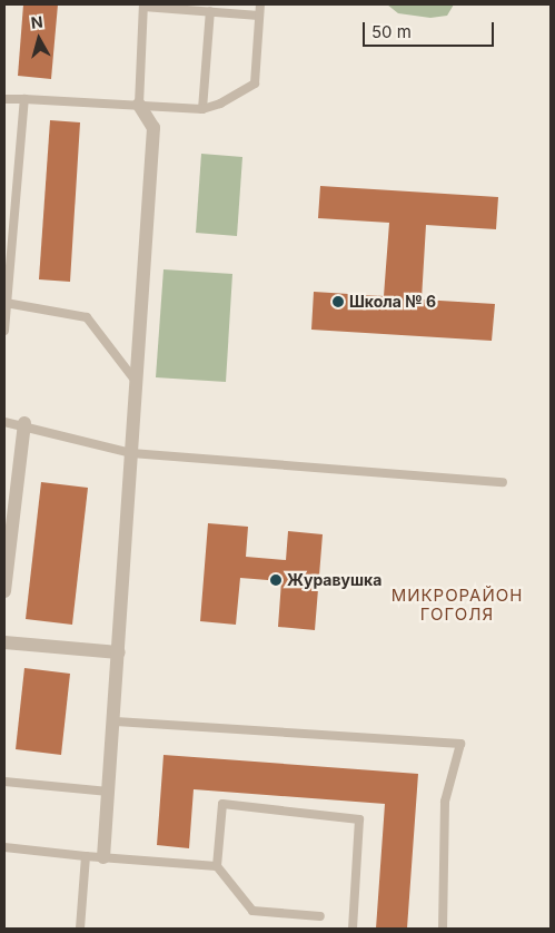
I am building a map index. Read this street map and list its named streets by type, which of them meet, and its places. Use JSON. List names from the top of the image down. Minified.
{"districts":["МИКРОРАЙОН ГОГОЛЯ"],"places":["Школа № 6","Журавушка"],"scale_bar":"50 m","north":"top"}
